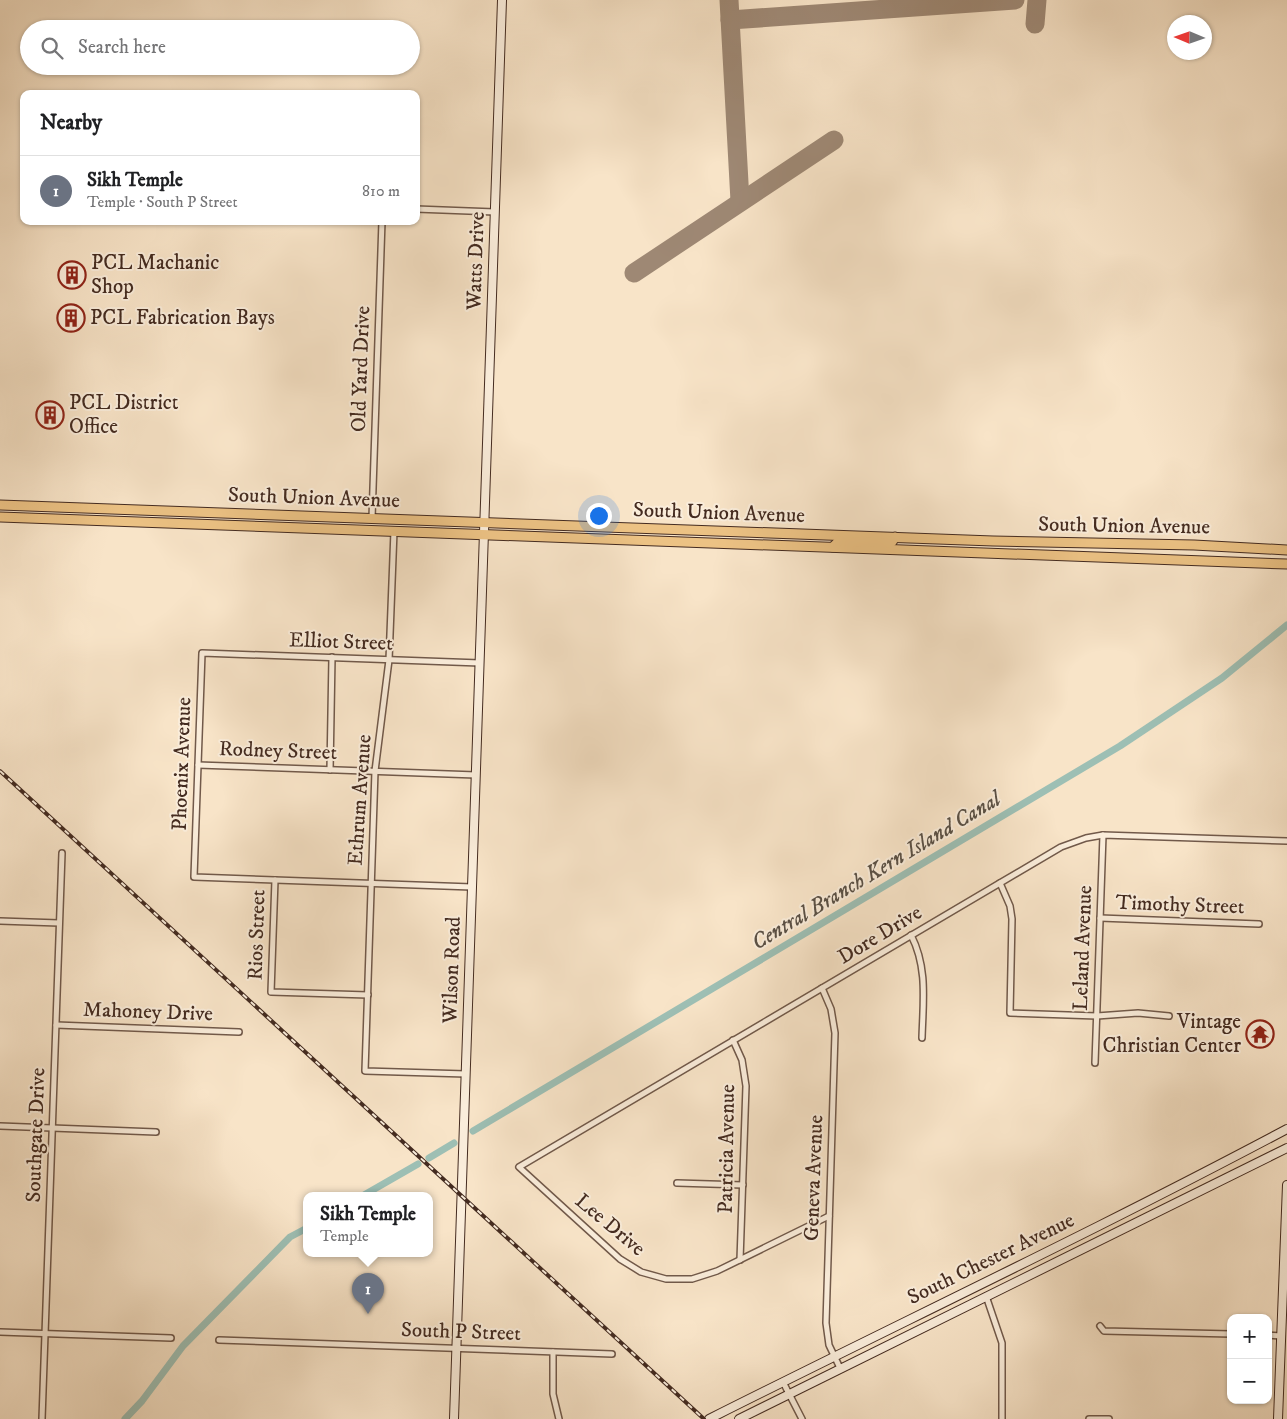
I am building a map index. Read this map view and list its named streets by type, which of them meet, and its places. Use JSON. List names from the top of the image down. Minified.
{"streets":{"main road":["South Union Avenue"],"street":["Watts Drive","Old Yard Drive","Elliot Street","Rodney Street","Phoenix Avenue","Ethrum Avenue","Timothy Street","Rios Street","Dore Drive","Leland Avenue","Wilson Road","Mahoney Drive","Southgate Drive","Patricia Avenue","Geneva Avenue","Lee Drive","South Chester Avenue","South P Street"]},"crossings":[["Watts Drive","South Union Avenue"],["Watts Drive","Wilson Road"],["Old Yard Drive","South Union Avenue"],["South Union Avenue","Ethrum Avenue"],["South Union Avenue","Wilson Road"],["Elliot Street","Phoenix Avenue"],["Elliot Street","Ethrum Avenue"],["Elliot Street","Wilson Road"],["Rodney Street","Phoenix Avenue"],["Rodney Street","Ethrum Avenue"],["Rodney Street","Wilson Road"],["Phoenix Avenue","Rios Street"],["Ethrum Avenue","Rios Street"],["Ethrum Avenue","Wilson Road"],["Timothy Street","Leland Avenue"],["Dore Drive","Leland Avenue"],["Dore Drive","Patricia Avenue"],["Dore Drive","Geneva Avenue"],["Dore Drive","Lee Drive"],["Wilson Road","South P Street"],["Mahoney Drive","Southgate Drive"],["Patricia Avenue","Lee Drive"],["Geneva Avenue","Lee Drive"],["Geneva Avenue","South Chester Avenue"]],"water":["Central Branch Kern Island Canal"],"places":{"building":["PCL Machanic Shop","PCL Fabrication Bays","PCL District Office"],"temple":["Vintage Christian Center"]},"north":"left","page":{"search":"Search here","heading":"Nearby","list":[{"mark":"1","name":"Sikh Temple","note":"Temple · South P Street","value":"810 m"}],"popup":["Sikh Temple","Temple"],"pins":"1","map_buttons":["+","−"]}}
